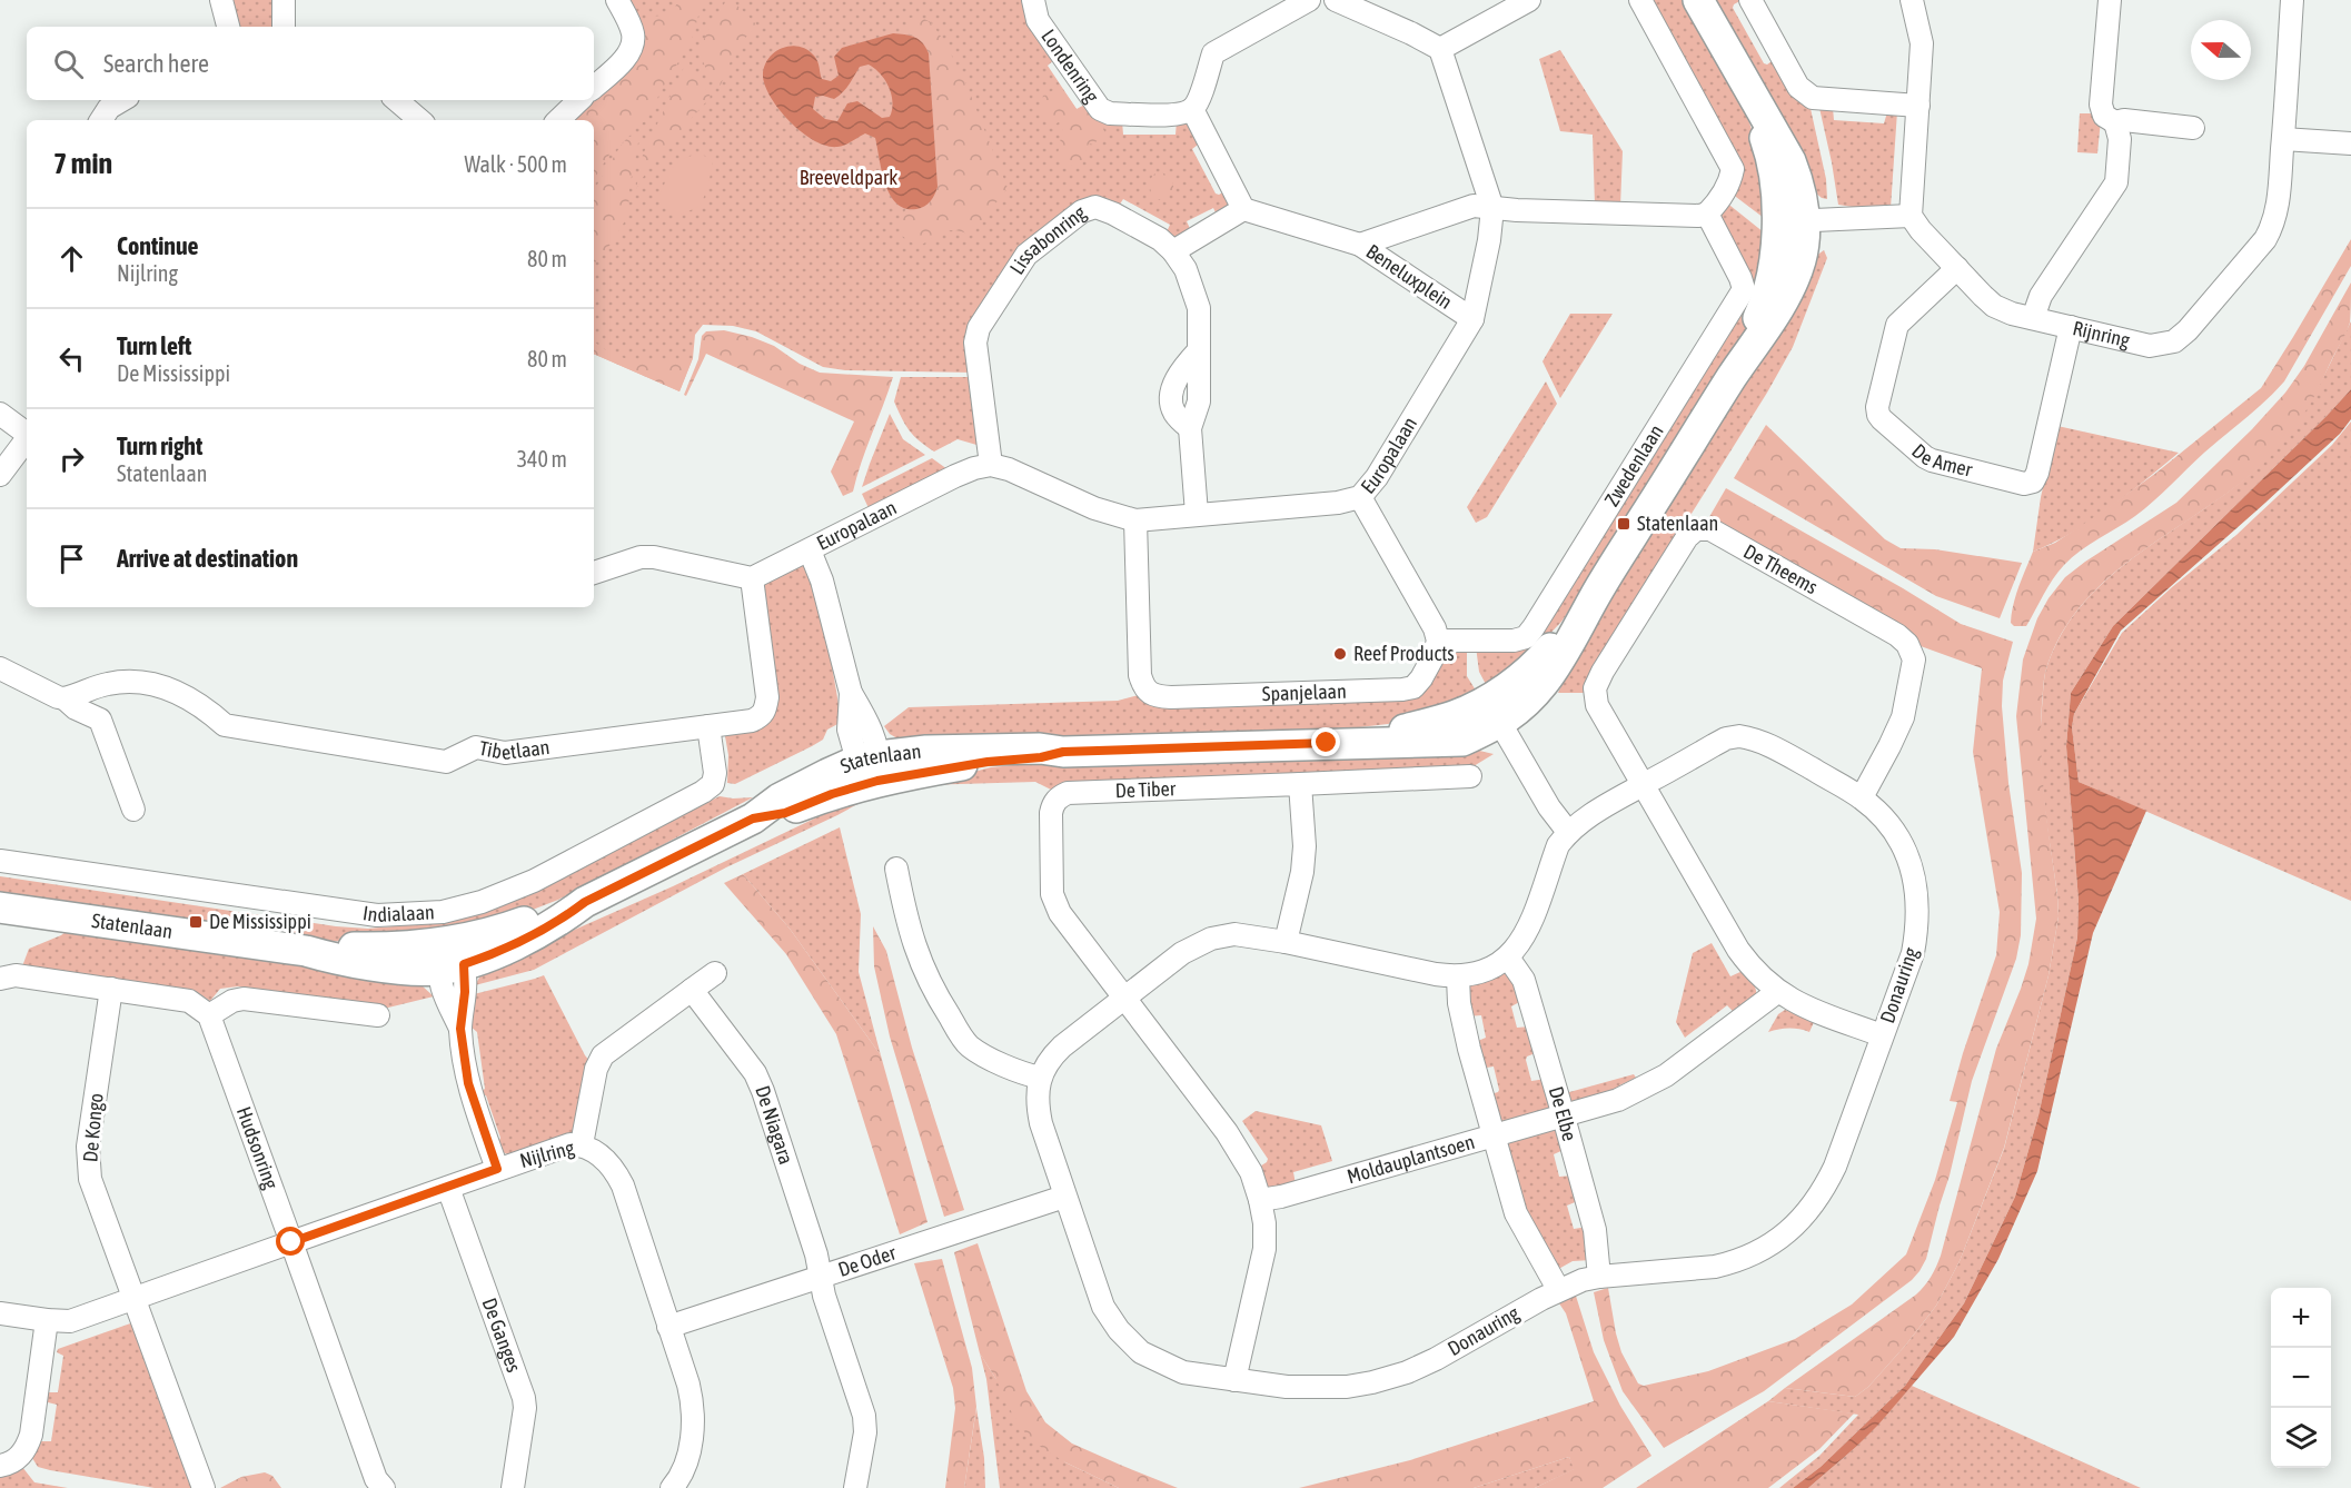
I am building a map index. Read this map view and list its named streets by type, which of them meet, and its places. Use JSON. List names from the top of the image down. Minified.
{"streets":{"main road":["Statenlaan"],"street":["Londenring","Lissabonring","Beneluxplein","Rijnring","Europalaan","De Amer","Zwedenlaan","De Theems","Spanjelaan","Tibetlaan","De Tiber","Indialaan","Donauring","De Elbe","De Niagara","De Kongo","Hudsonring","Nijlring","Moldauplantsoen","De Oder","De Ganges"]},"crossings":[["Lissabonring","Europalaan"],["Beneluxplein","Europalaan"],["Beneluxplein","Zwedenlaan"],["Rijnring","De Amer"],["Europalaan","Spanjelaan"],["Europalaan","Tibetlaan"],["Zwedenlaan","Spanjelaan"],["De Theems","Donauring"],["De Theems","Moldauplantsoen"],["Tibetlaan","Indialaan"],["De Tiber","Donauring"],["Donauring","De Elbe"],["Donauring","De Oder"],["De Elbe","Moldauplantsoen"],["De Niagara","De Oder"],["Hudsonring","Nijlring"],["Nijlring","De Oder"],["Nijlring","De Ganges"]],"parks":["Breeveldpark"],"places":{"transit":["Statenlaan","De Mississippi"],"other":["Reef Products"]},"north":"left","page":{"search":"Search here","heading":["7 min","Walk · 500 m"],"list":[["Continue","Nijlring","80 m"],["Turn left","De Mississippi","80 m"],["Turn right","Statenlaan","340 m"],"Arrive at destination"],"map_buttons":["+","−"]}}
